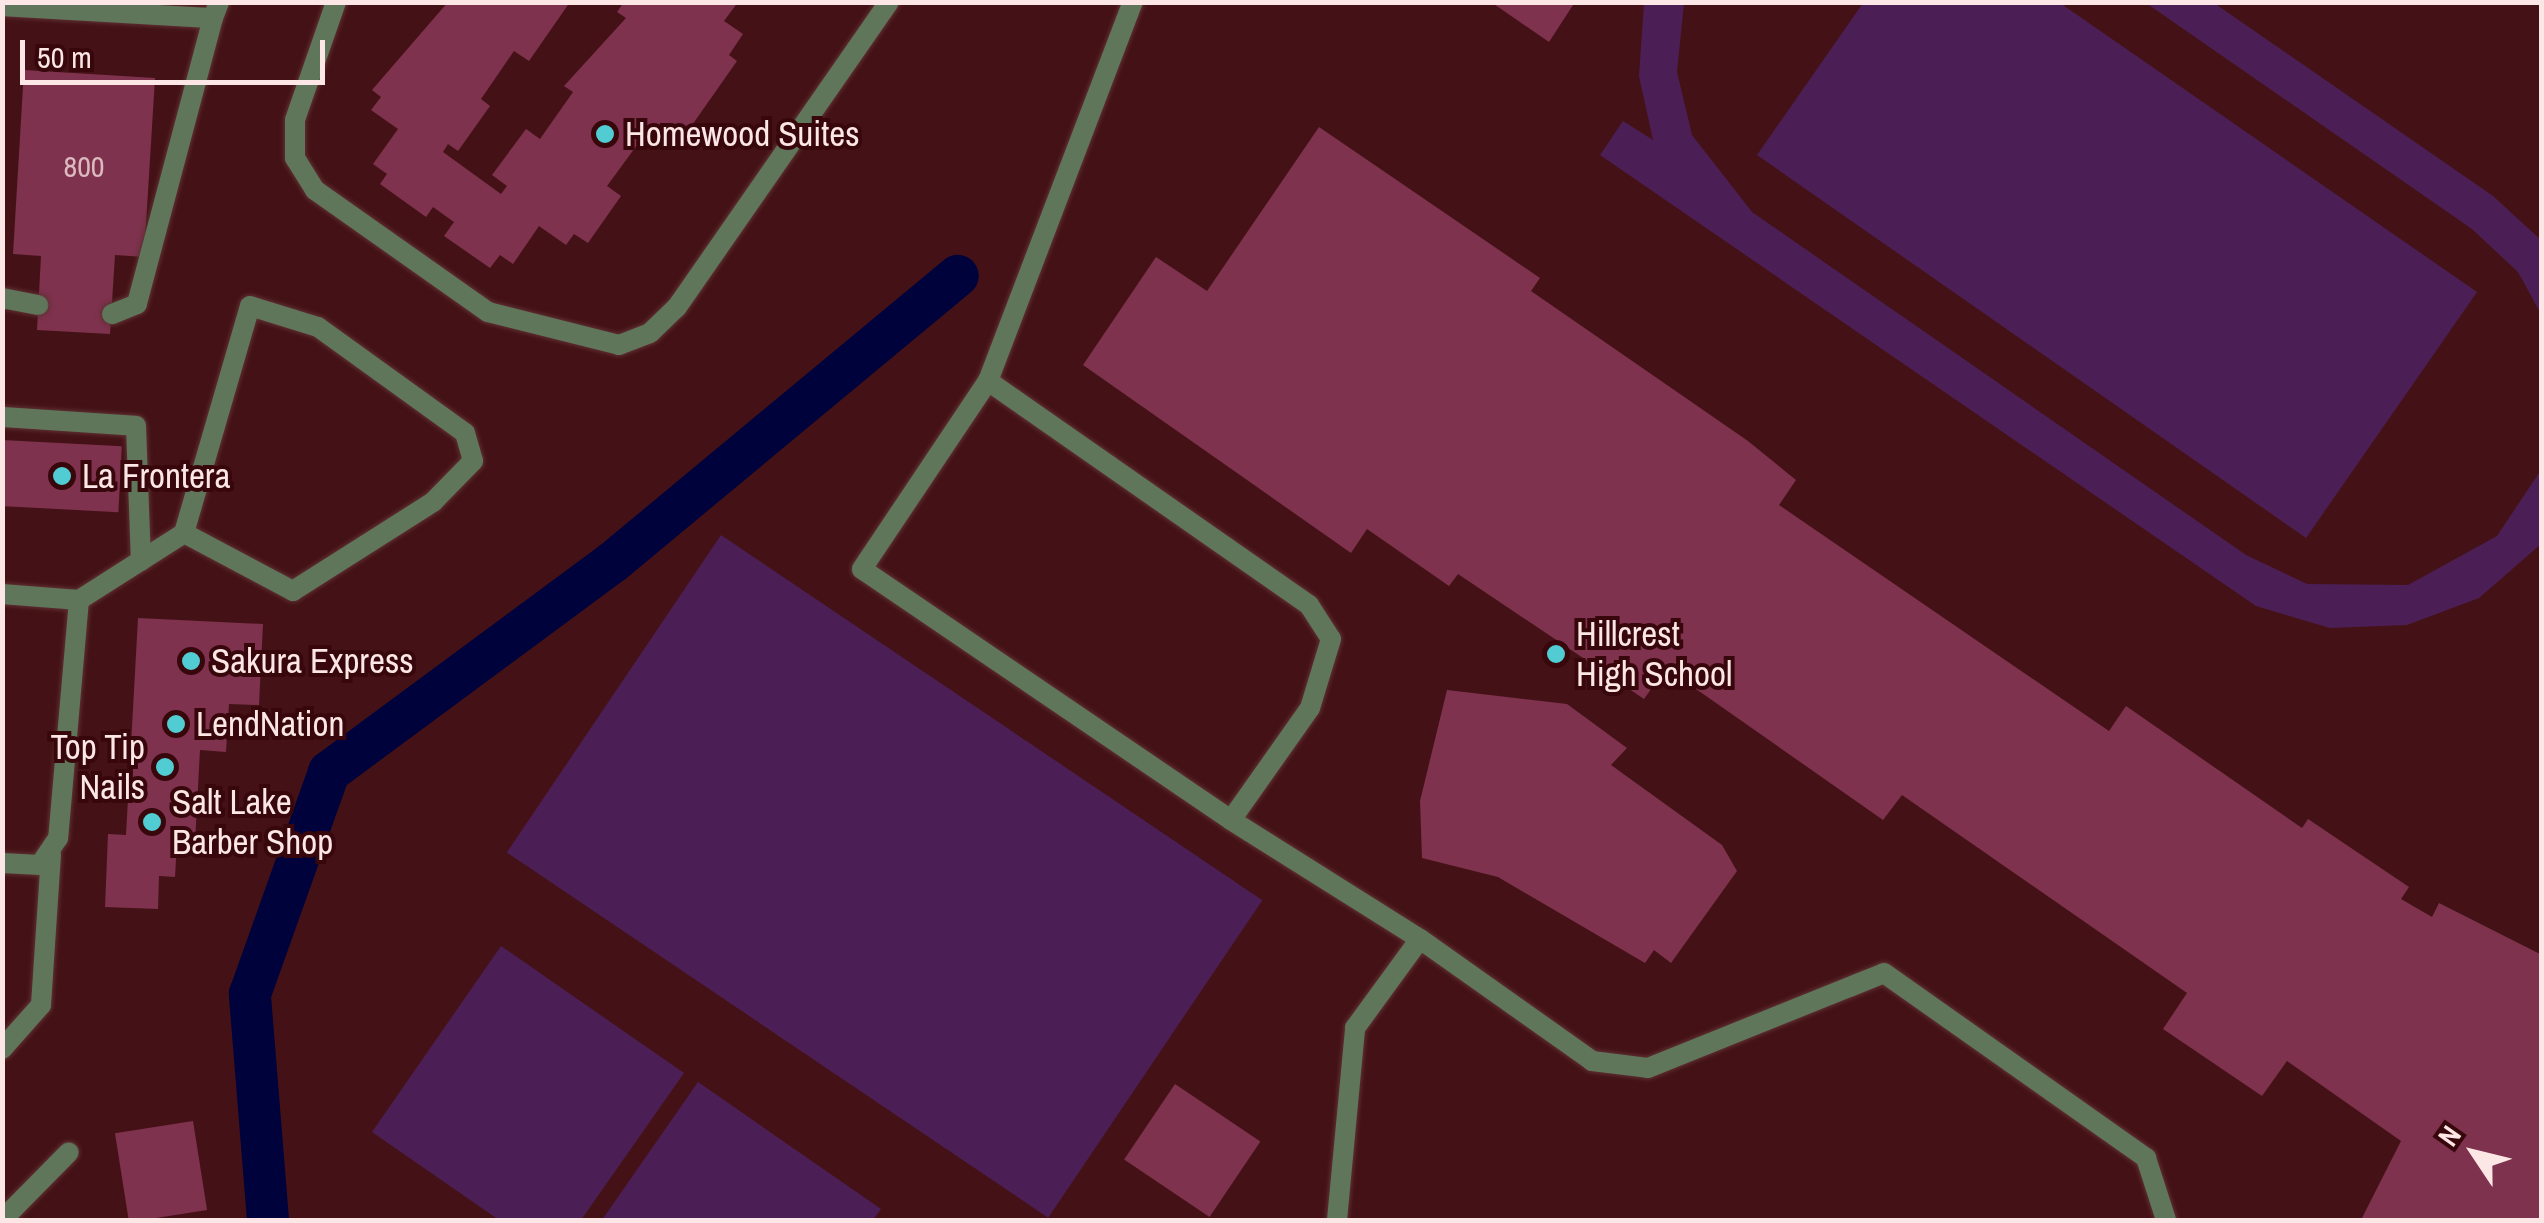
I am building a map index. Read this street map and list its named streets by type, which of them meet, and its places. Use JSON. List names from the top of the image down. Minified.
{"places":["Homewood Suites","La Frontera","Hillcrest High School","Sakura Express","LendNation","Top Tip Nails","Salt Lake Barber Shop"],"house_numbers":["800"],"scale_bar":"50 m","north":"top left"}
